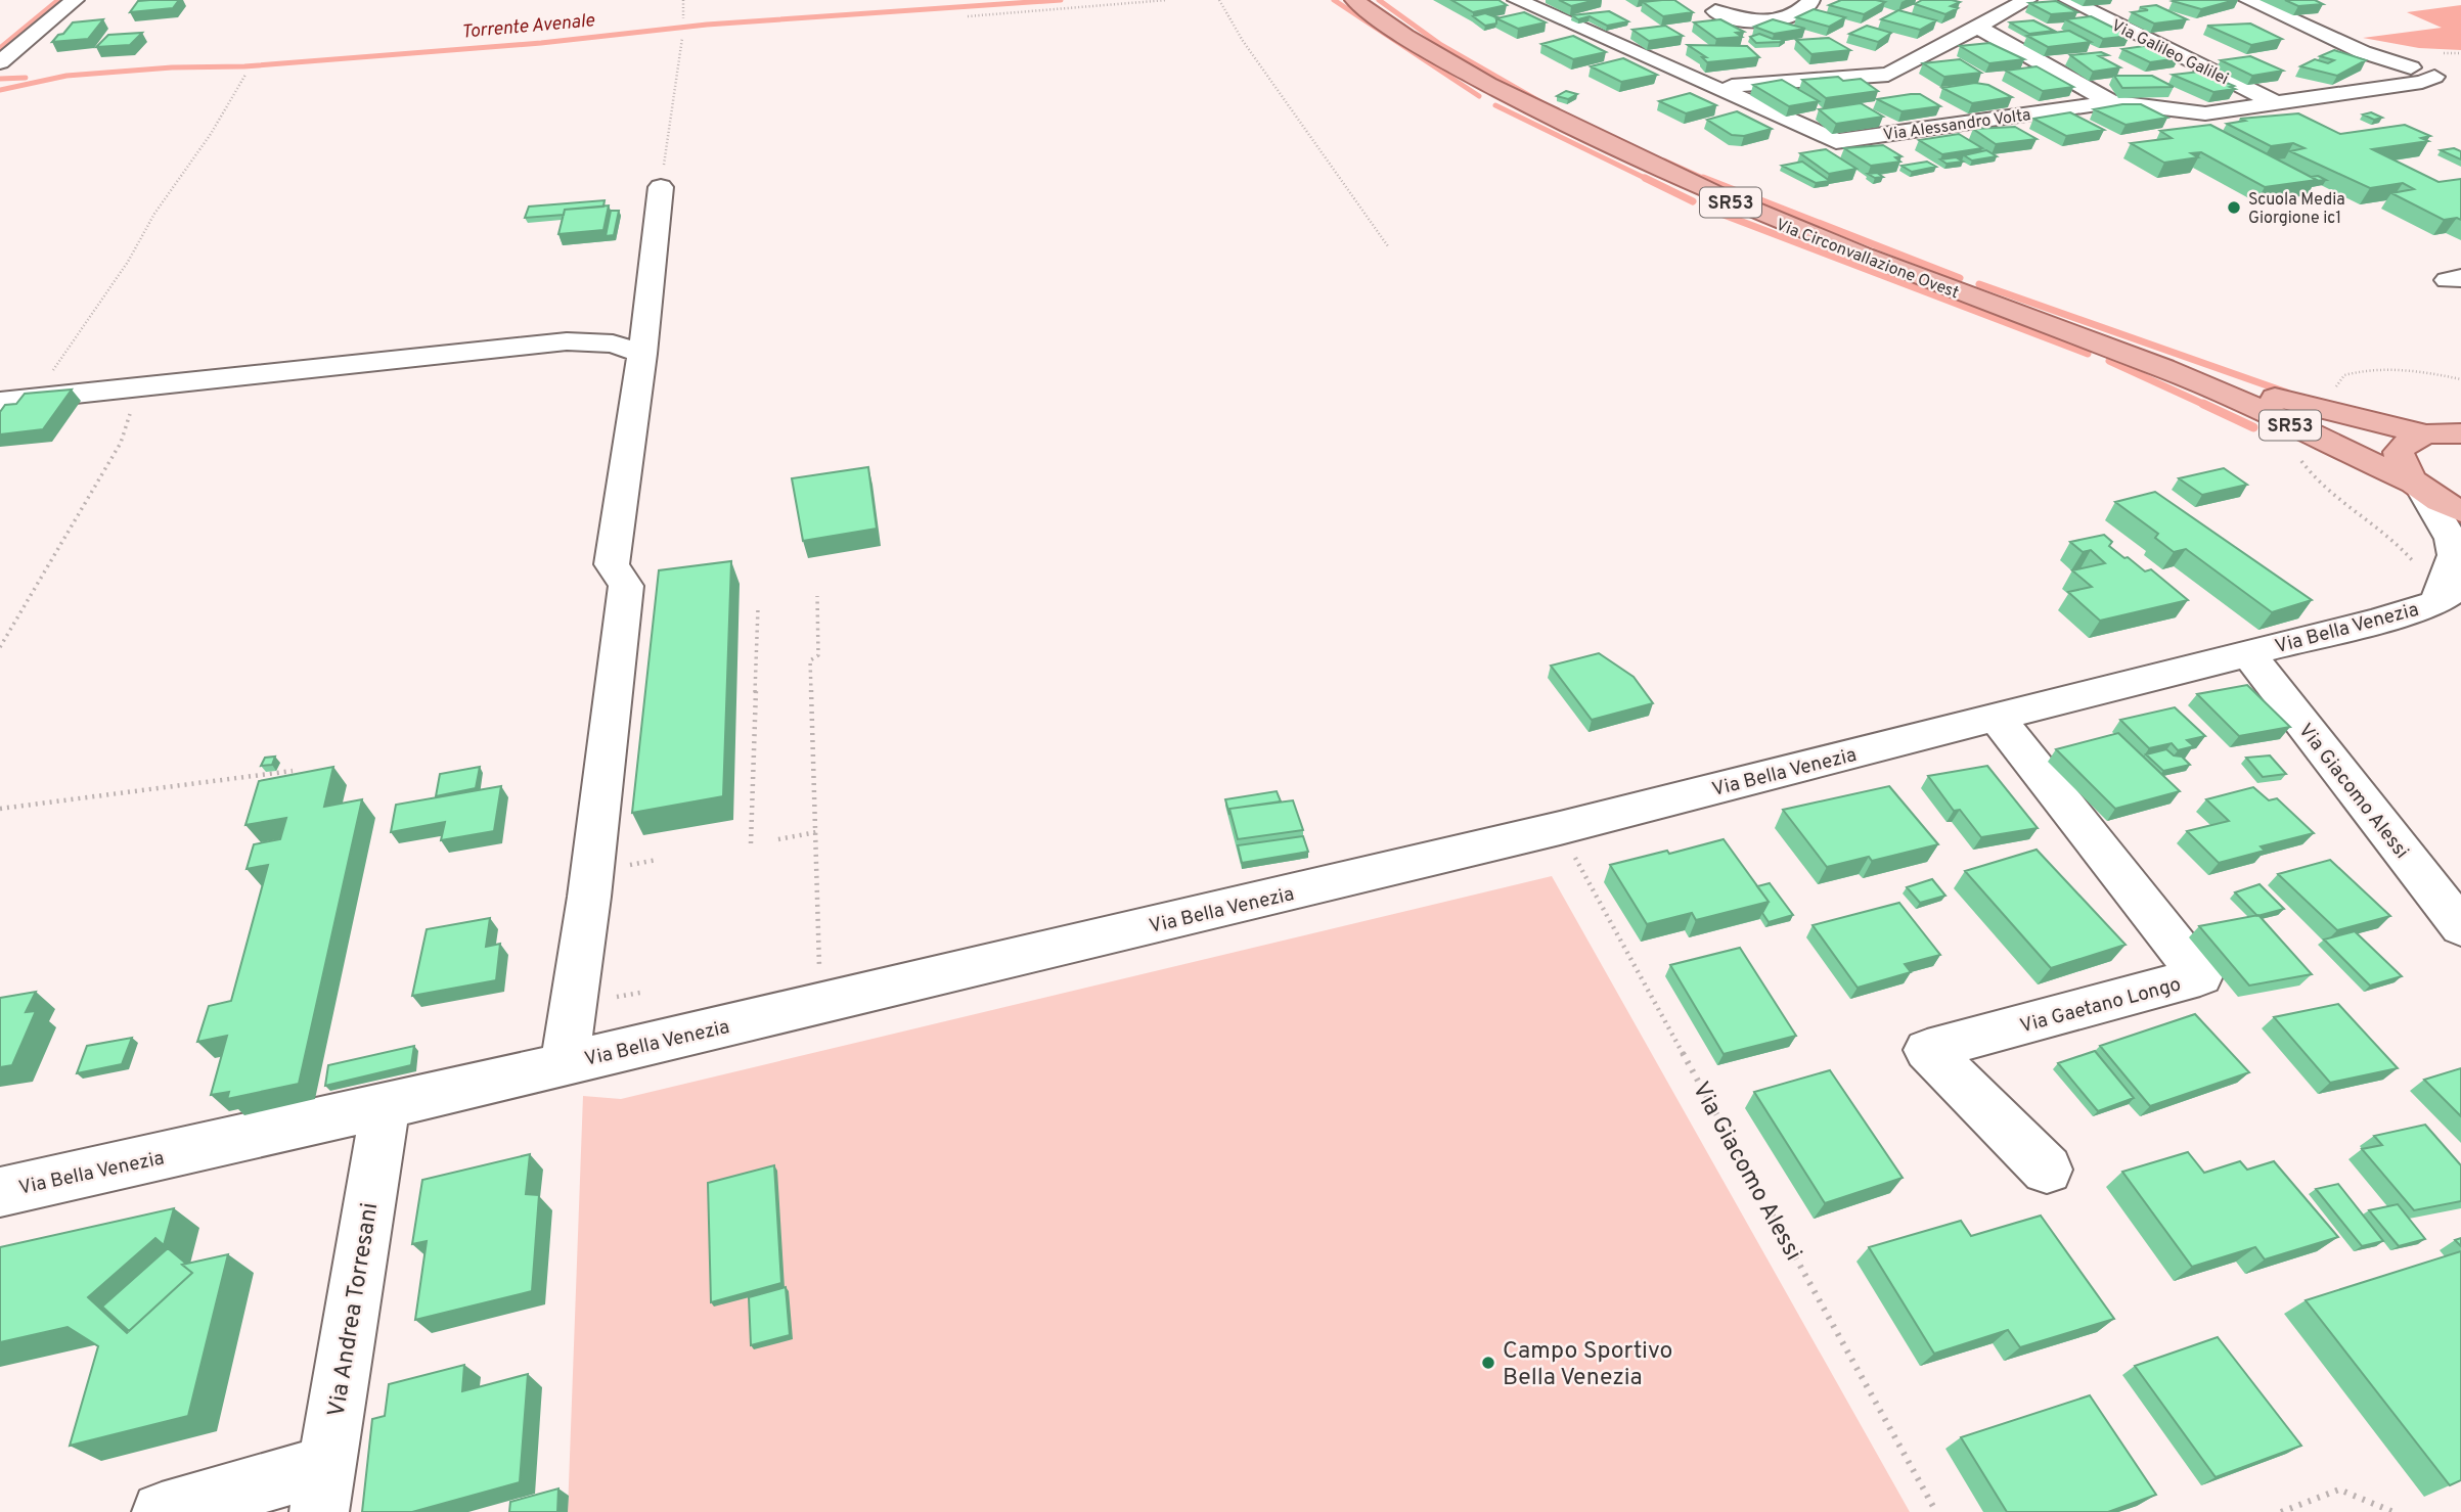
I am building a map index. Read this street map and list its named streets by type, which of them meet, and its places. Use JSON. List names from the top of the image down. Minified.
{"streets":{"main road":["SR53","Via Circonvallazione Ovest"],"street":["Via Galileo Galilei","Via Alessandro Volta","Via Bella Venezia","Via Giacomo Alessi","Via Gaetano Longo","Via Andrea Torresani"]},"crossings":[["Via Galileo Galilei","Via Alessandro Volta"],["Via Circonvallazione Ovest","Via Bella Venezia"],["Via Bella Venezia","Via Giacomo Alessi"],["Via Bella Venezia","Via Gaetano Longo"],["Via Bella Venezia","Via Andrea Torresani"]],"water":["Torrente Avenale"],"places":["Scuola Media Giorgione ic1","Campo Sportivo Bella Venezia"]}
